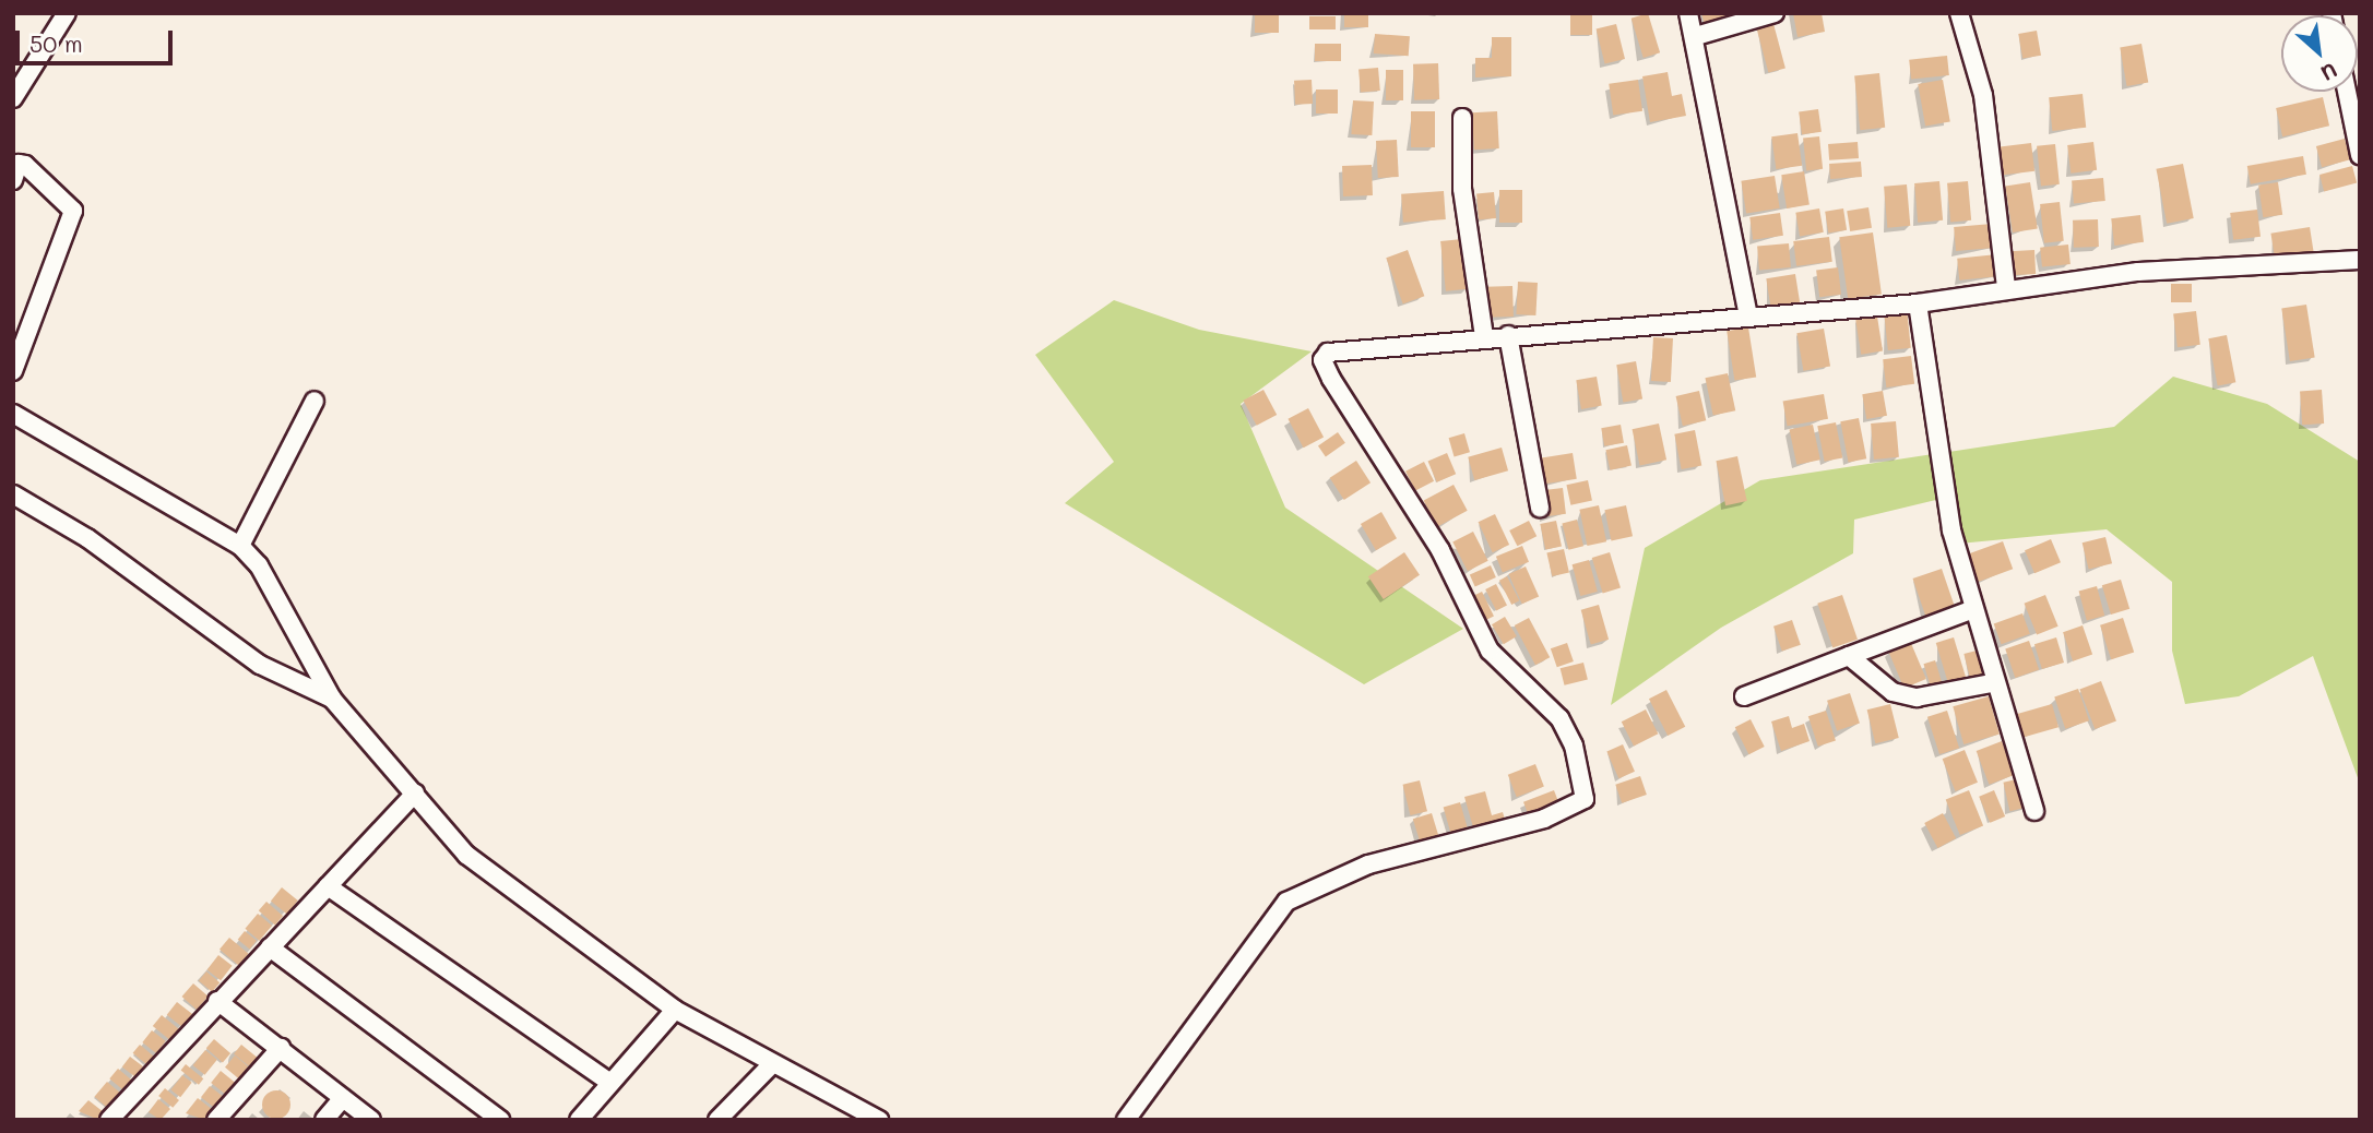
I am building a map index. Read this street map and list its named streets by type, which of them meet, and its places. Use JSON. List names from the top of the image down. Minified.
{"scale_bar":"50 m","north":"bottom right"}
